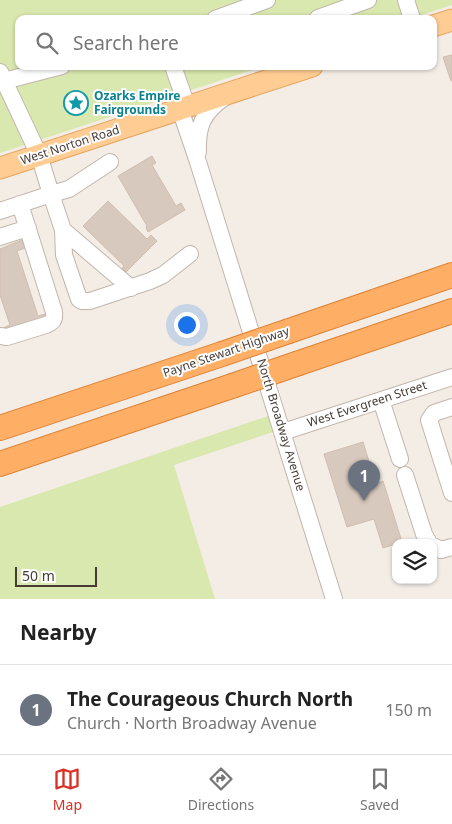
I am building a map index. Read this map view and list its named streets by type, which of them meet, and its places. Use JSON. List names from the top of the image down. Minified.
{"streets":{"highway":["Payne Stewart Highway"],"main road":["West Norton Road"],"street":["West Evergreen Street","North Broadway Avenue"]},"crossings":[["West Norton Road","North Broadway Avenue"],["West Evergreen Street","North Broadway Avenue"]],"places":{"place":["Ozarks Empire Fairgrounds"]},"scale_bar":"50 m","page":{"search":"Search here","pins":"1","scale":"50 m","heading":"Nearby","list":[{"mark":"1","name":"The Courageous Church North","note":"Church · North Broadway Avenue","value":"150 m"}],"nav":["Map","Directions","Saved"]}}
